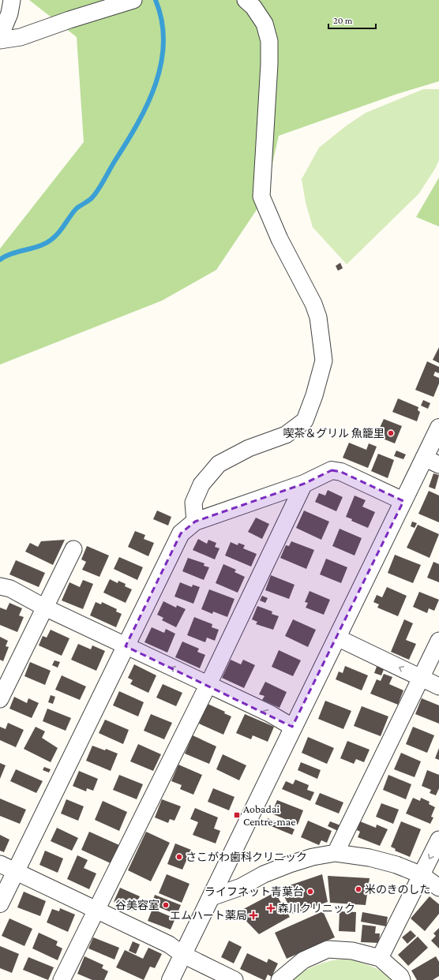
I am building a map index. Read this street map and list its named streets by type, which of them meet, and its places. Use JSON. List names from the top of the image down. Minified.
{"places":{"other":["喫茶＆グリル 魚籠里","さこがわ歯科クリニック","米のきのした","ライフネット青葉台","谷美容室"],"transit":["Aobadai Centre-mae"],"health":["森川クリニック","エムハート薬局"]},"scale_bar":"20 m"}
